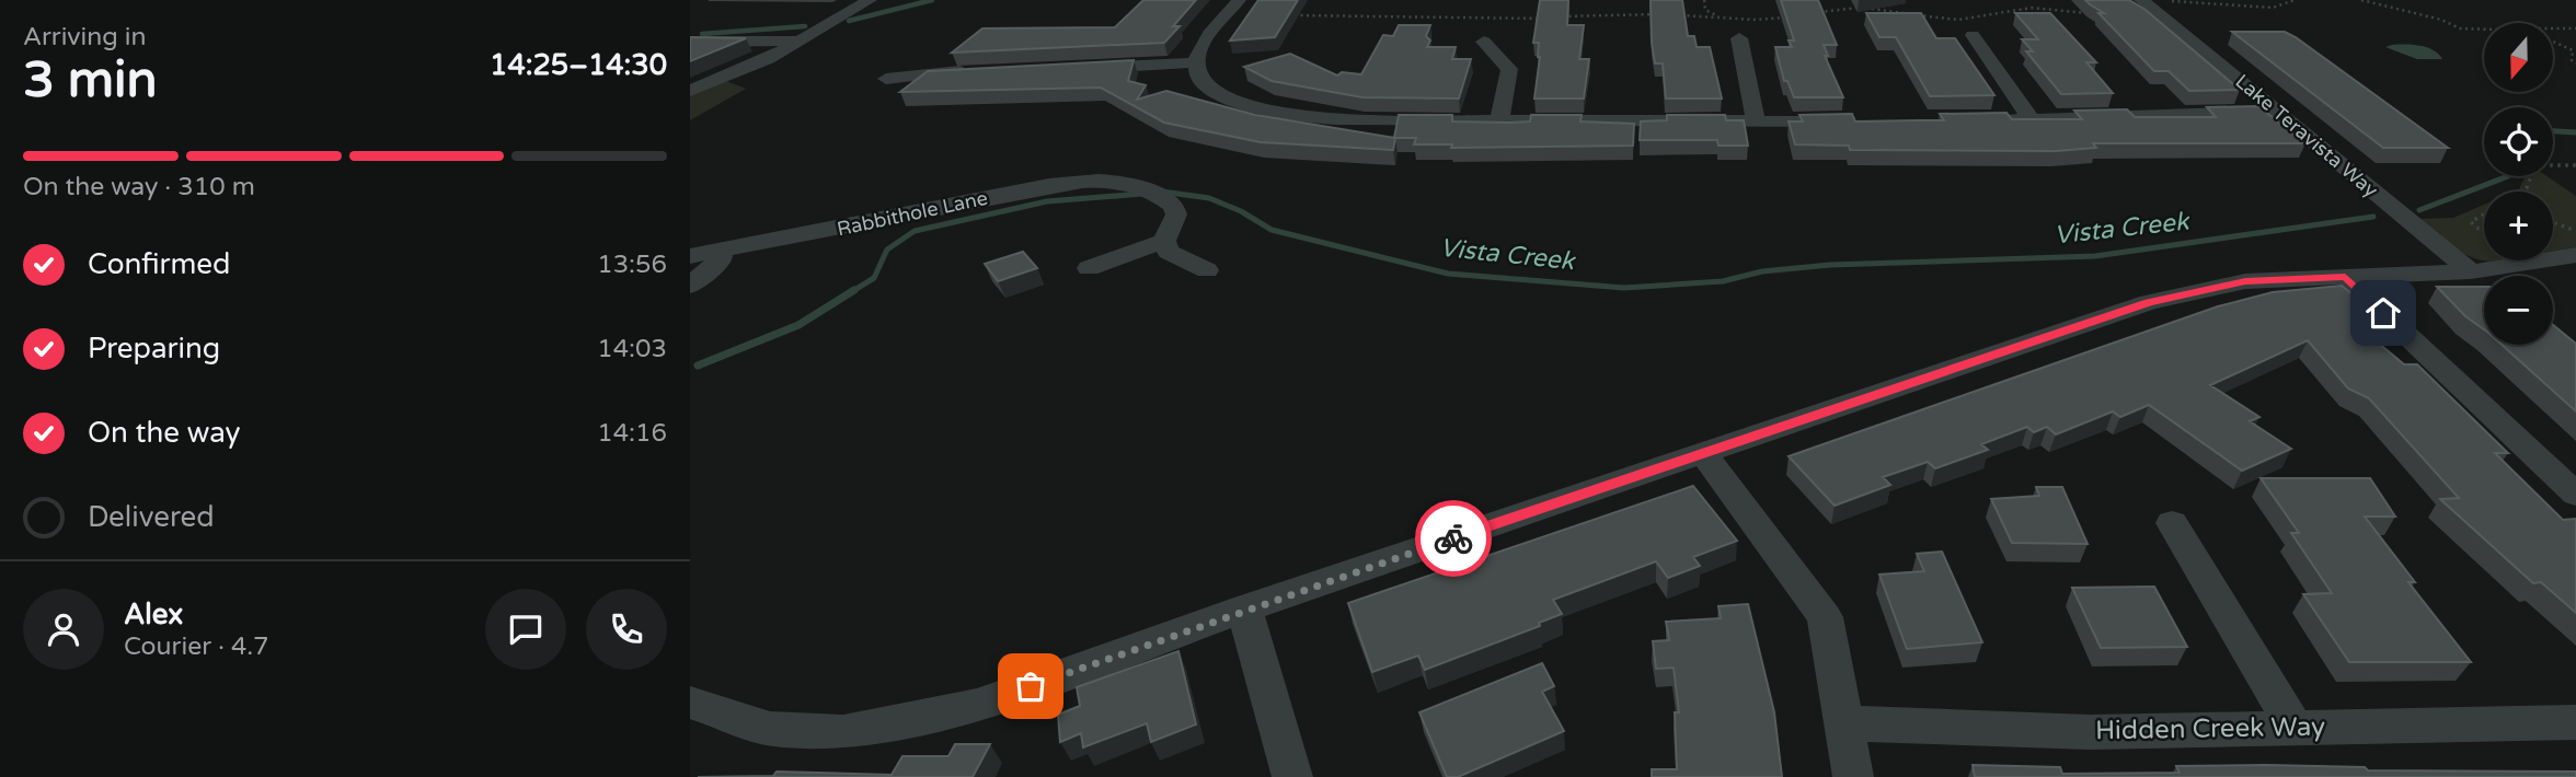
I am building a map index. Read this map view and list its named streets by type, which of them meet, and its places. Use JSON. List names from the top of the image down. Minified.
{"streets":{"street":["Lake Teravista Way","Rabbithole Lane","Hidden Creek Way"]},"water":["Vista Creek"],"north":"bottom","page":{"heading":["3 min","Arriving in","14:25–14:30"],"panel":["Alex","Courier · 4.7"],"map_buttons":["+","−"],"bar":"On the way · 310 m","list":[["Confirmed","13:56"],["Preparing","14:03"],["On the way","14:16"],"Delivered"]}}
